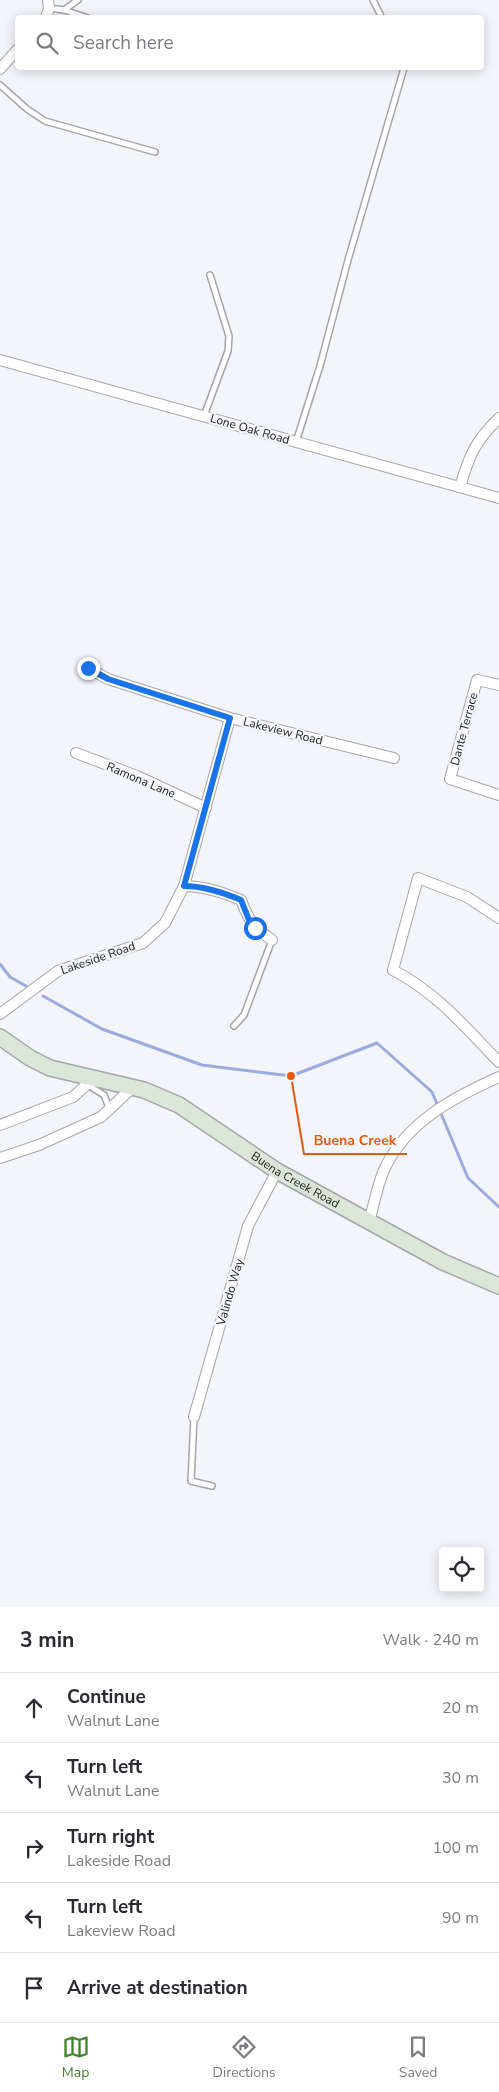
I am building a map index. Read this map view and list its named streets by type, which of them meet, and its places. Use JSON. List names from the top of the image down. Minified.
{"streets":{"main road":["Buena Creek Road"],"street":["Lone Oak Road","Dante Terrace","Lakeview Road","Ramona Lane","Lakeside Road","Valindo Way"]},"crossings":[["Lakeview Road","Lakeside Road"],["Ramona Lane","Lakeside Road"],["Buena Creek Road","Valindo Way"]],"places":["Buena Creek"],"page":{"search":"Search here","heading":["3 min","Walk · 240 m"],"list":[["Continue","Walnut Lane","20 m"],["Turn left","Walnut Lane","30 m"],["Turn right","Lakeside Road","100 m"],["Turn left","Lakeview Road","90 m"],"Arrive at destination"],"nav":["Map","Directions","Saved"]}}
